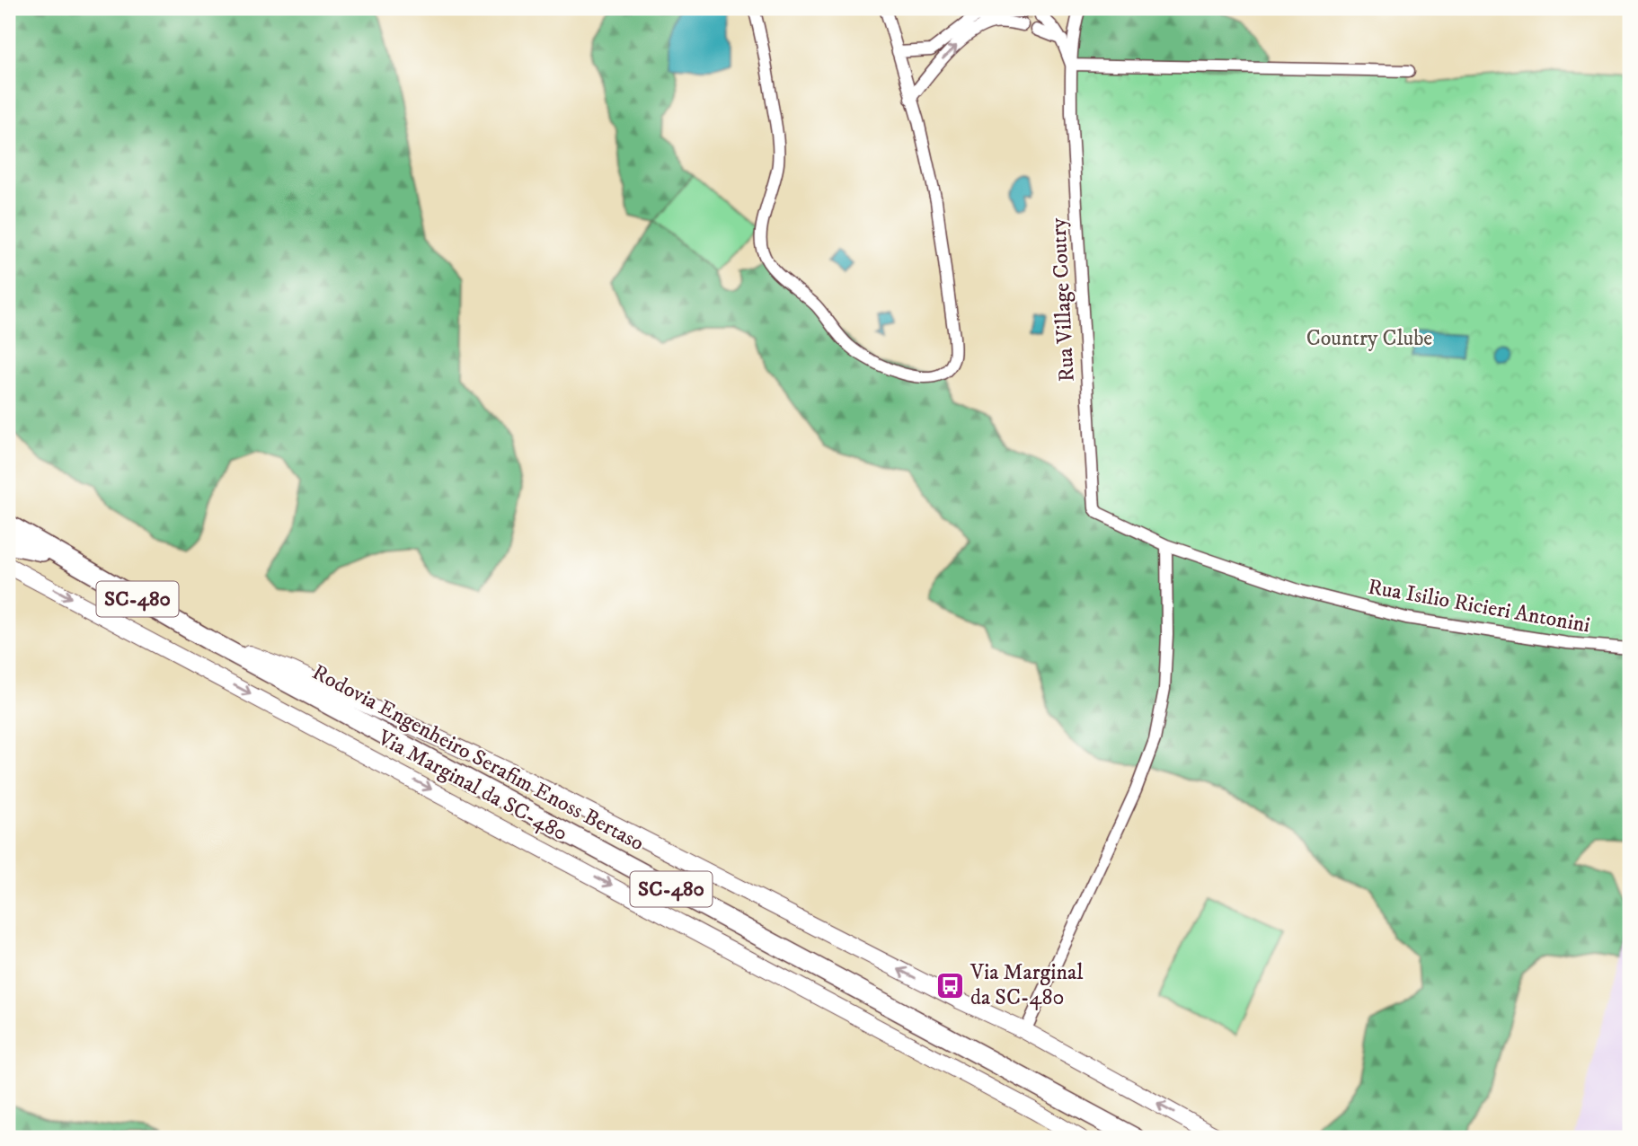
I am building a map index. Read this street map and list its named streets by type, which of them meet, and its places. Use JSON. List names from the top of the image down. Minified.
{"streets":{"highway":["SC-480","Rodovia Engenheiro Serafim Enoss Bertaso"],"main road":["Via Marginal da SC-480"],"street":["Rua Village Coutry","Rua Isilio Ricieri Antonini"]},"crossings":[["Rua Village Coutry","Rua Isilio Ricieri Antonini"],["Rodovia Engenheiro Serafim Enoss Bertaso","Via Marginal da SC-480"]],"parks":["Country Clube"],"places":{"bus stop":["Via Marginal da SC-480"]}}
